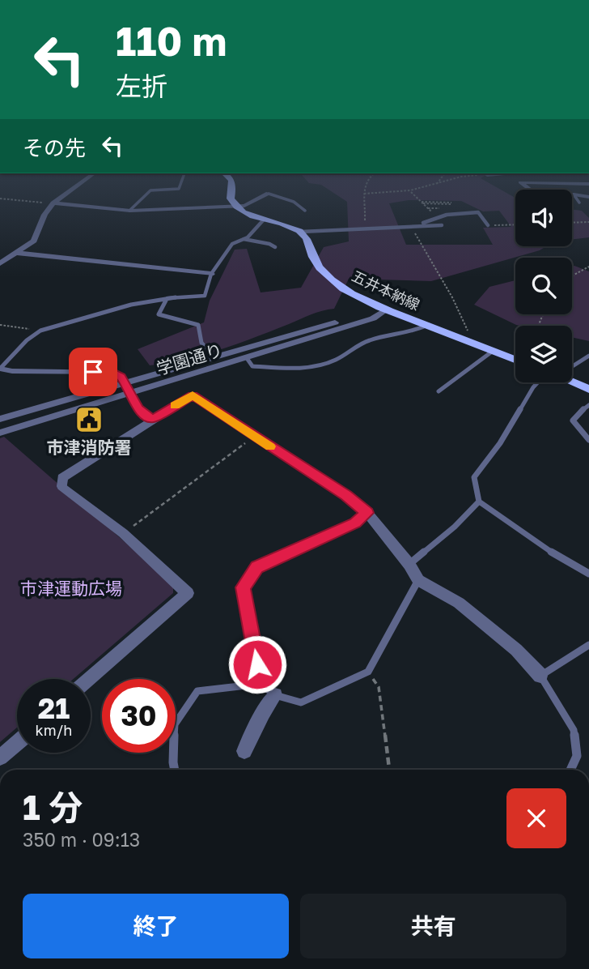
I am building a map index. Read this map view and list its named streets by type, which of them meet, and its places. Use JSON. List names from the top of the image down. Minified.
{"streets":{"main road":["五井本納線"],"street":["学園通り"]},"crossings":[["五井本納線","学園通り"]],"parks":["市津運動広場"],"places":{"public building":["市津消防署"]},"page":{"turn":["110 m","左折"],"then":"その先","speed":"21 km/h","limit":"30","heading":["1 分","350 m · 09:13"],"buttons":["終了","共有"]}}
